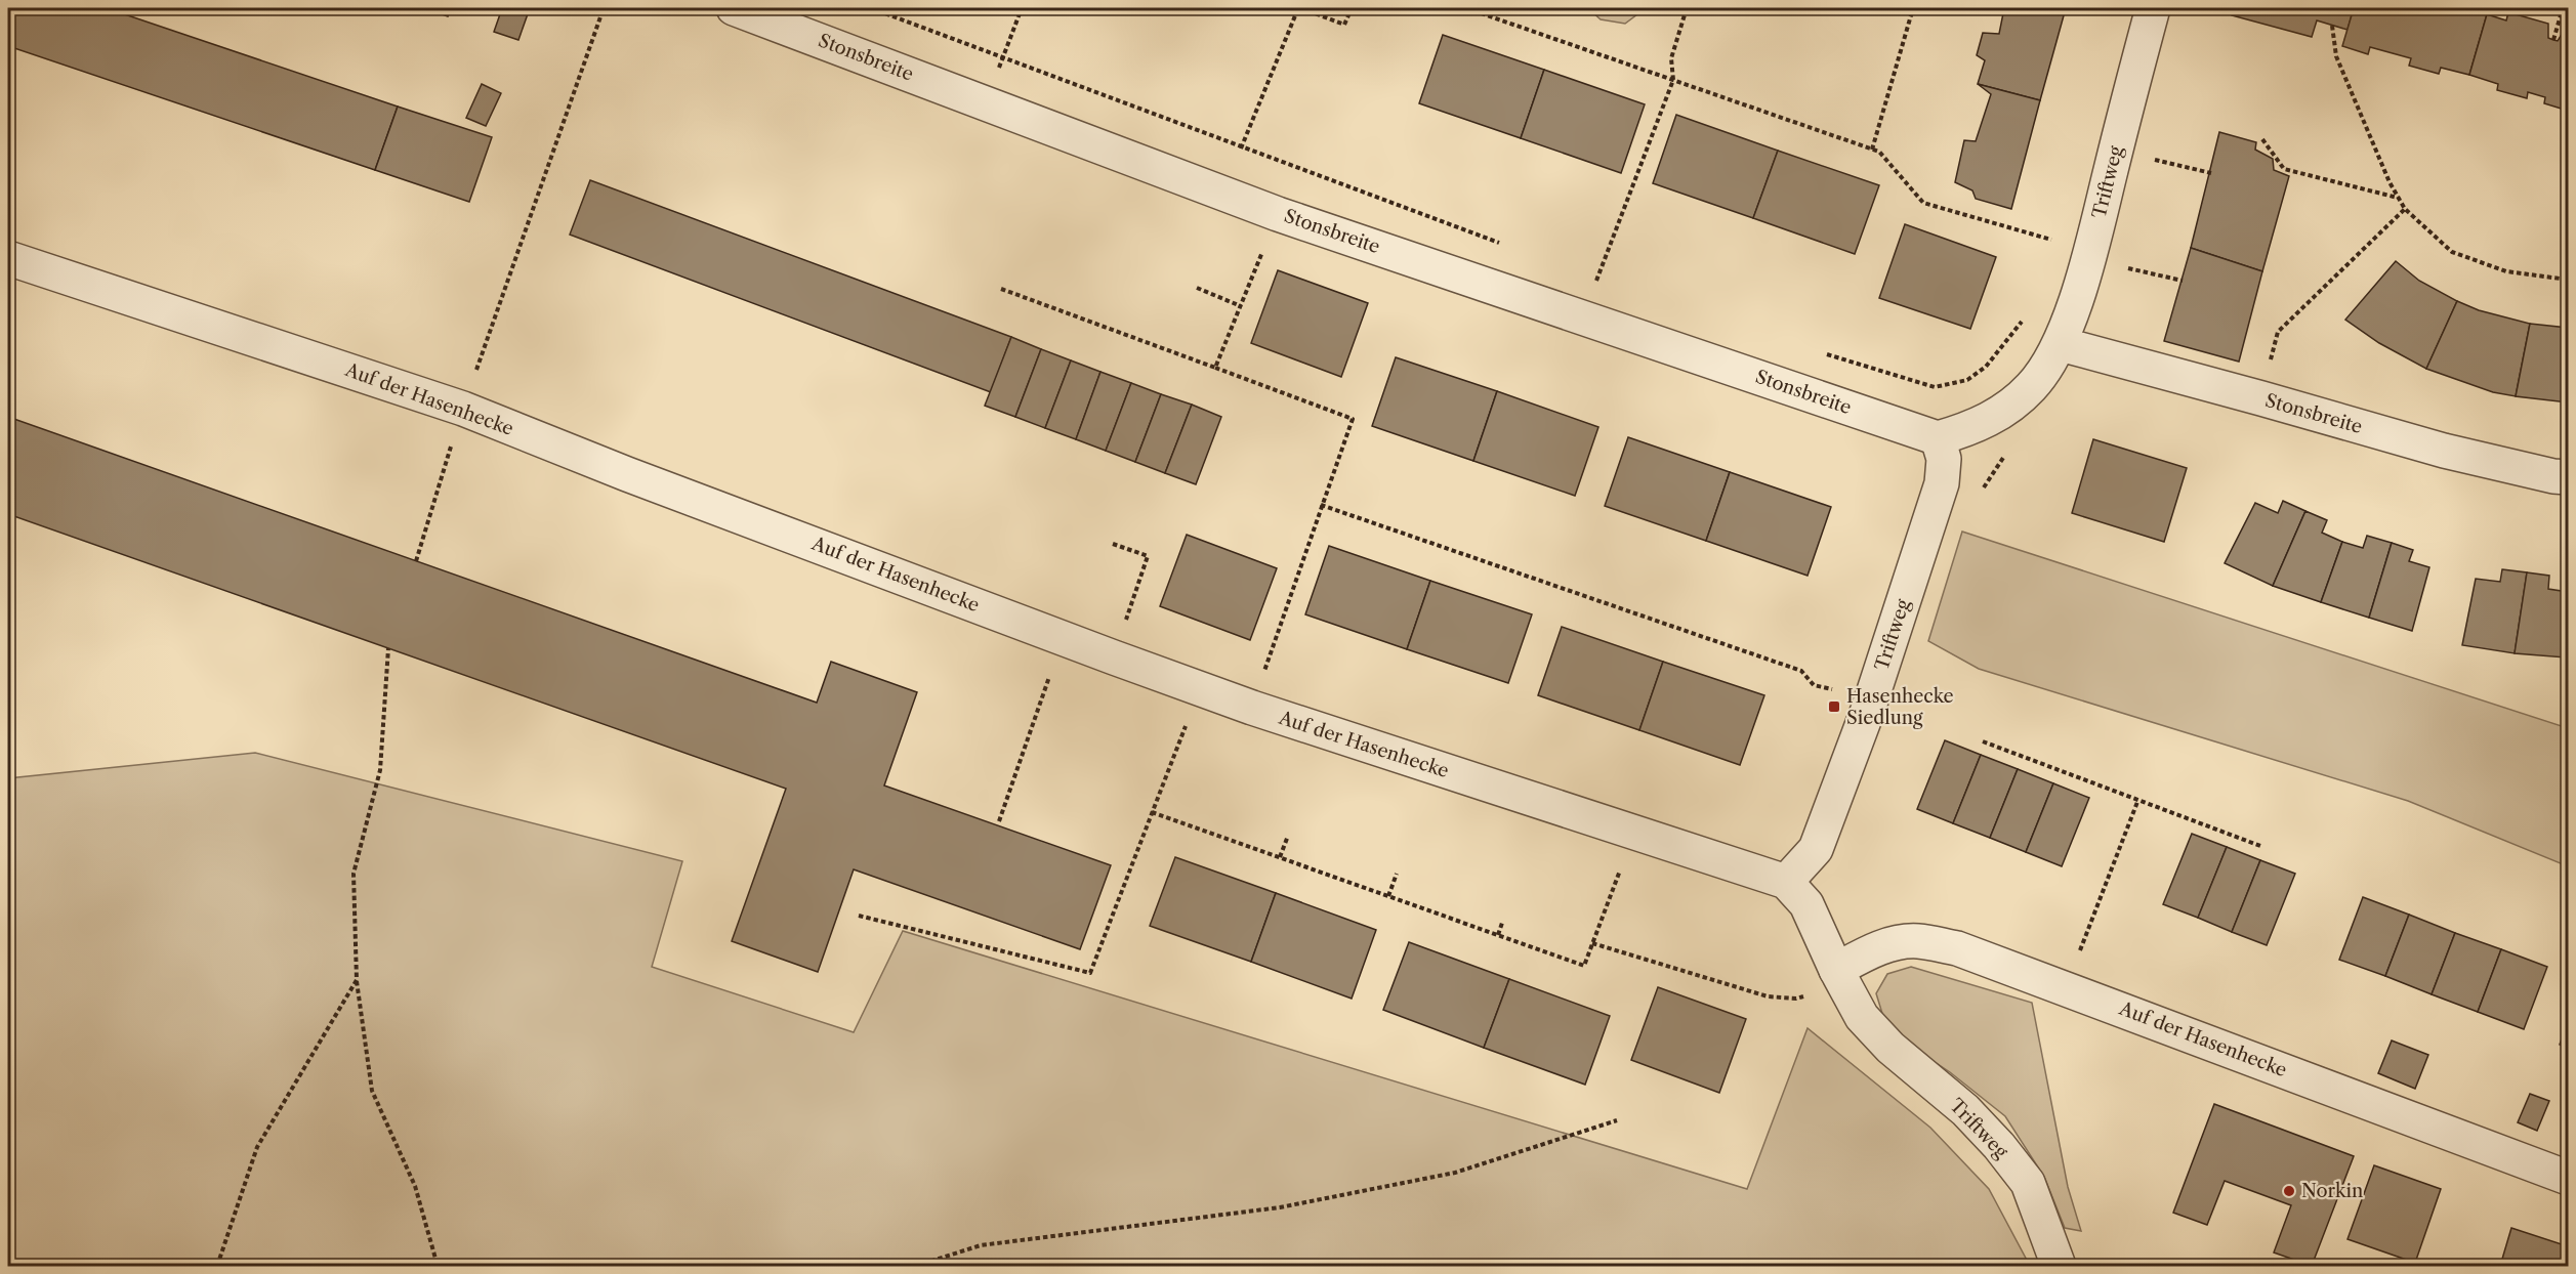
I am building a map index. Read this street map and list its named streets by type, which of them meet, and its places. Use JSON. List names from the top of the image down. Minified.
{"streets":{"street":["Stonsbreite","Triftweg","Auf der Hasenhecke"]},"crossings":[["Stonsbreite","Triftweg"],["Triftweg","Auf der Hasenhecke"]],"places":{"transit":["Hasenhecke Siedlung"],"other":["Norkin"]}}
